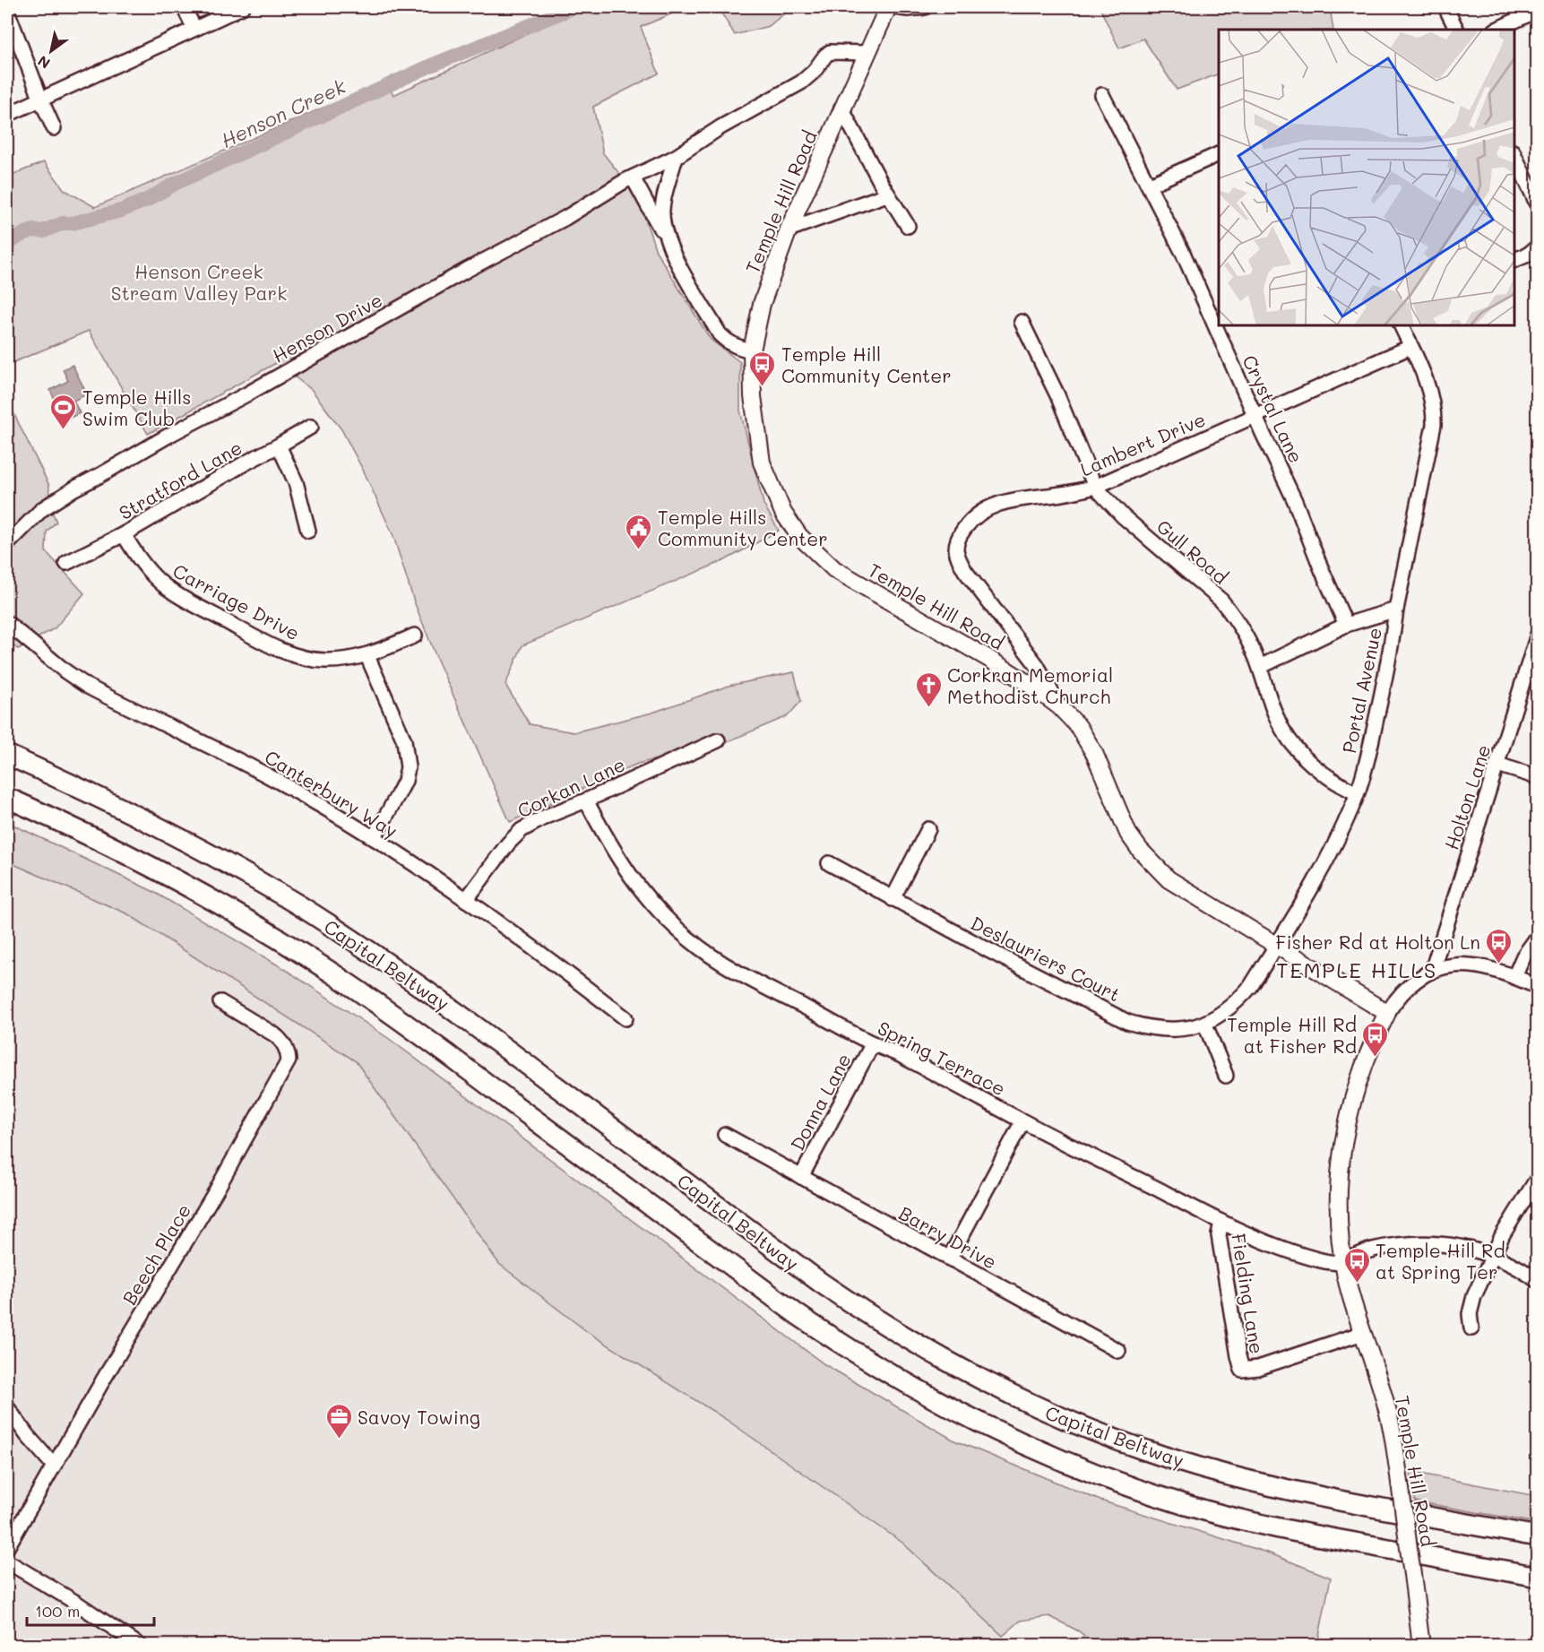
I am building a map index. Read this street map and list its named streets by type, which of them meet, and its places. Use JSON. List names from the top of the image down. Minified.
{"streets":{"highway":["Capital Beltway"],"main road":["Temple Hill Road"],"street":["Henson Drive","Crystal Lane","Lambert Drive","Stratford Lane","Gull Road","Carriage Drive","Portal Avenue","Corkan Lane","Canterbury Way","Holton Lane","Deslauriers Court","Spring Terrace","Donna Lane","Barry Drive","Beech Place","Fielding Lane"]},"crossings":[["Temple Hill Road","Henson Drive"],["Temple Hill Road","Lambert Drive"],["Temple Hill Road","Portal Avenue"],["Temple Hill Road","Spring Terrace"],["Temple Hill Road","Fielding Lane"],["Crystal Lane","Lambert Drive"],["Lambert Drive","Gull Road"],["Lambert Drive","Portal Avenue"],["Stratford Lane","Carriage Drive"],["Gull Road","Portal Avenue"],["Portal Avenue","Deslauriers Court"],["Corkan Lane","Canterbury Way"],["Corkan Lane","Spring Terrace"],["Spring Terrace","Donna Lane"],["Spring Terrace","Fielding Lane"],["Donna Lane","Barry Drive"]],"districts":["TEMPLE HILLS"],"water":["Henson Creek"],"parks":["Henson Creek Stream Valley Park"],"places":{"bus stop":["Temple Hill Community Center","Fisher Rd at Holton Ln","Temple Hill Rd at Fisher Rd","Temple Hill Rd at Spring Ter"],"sports":["Temple Hills Swim Club"],"public building":["Temple Hills Community Center"],"church":["Corkran Memorial Methodist Church"],"office":["Savoy Towing"]},"scale_bar":"100 m","north":"bottom left"}
